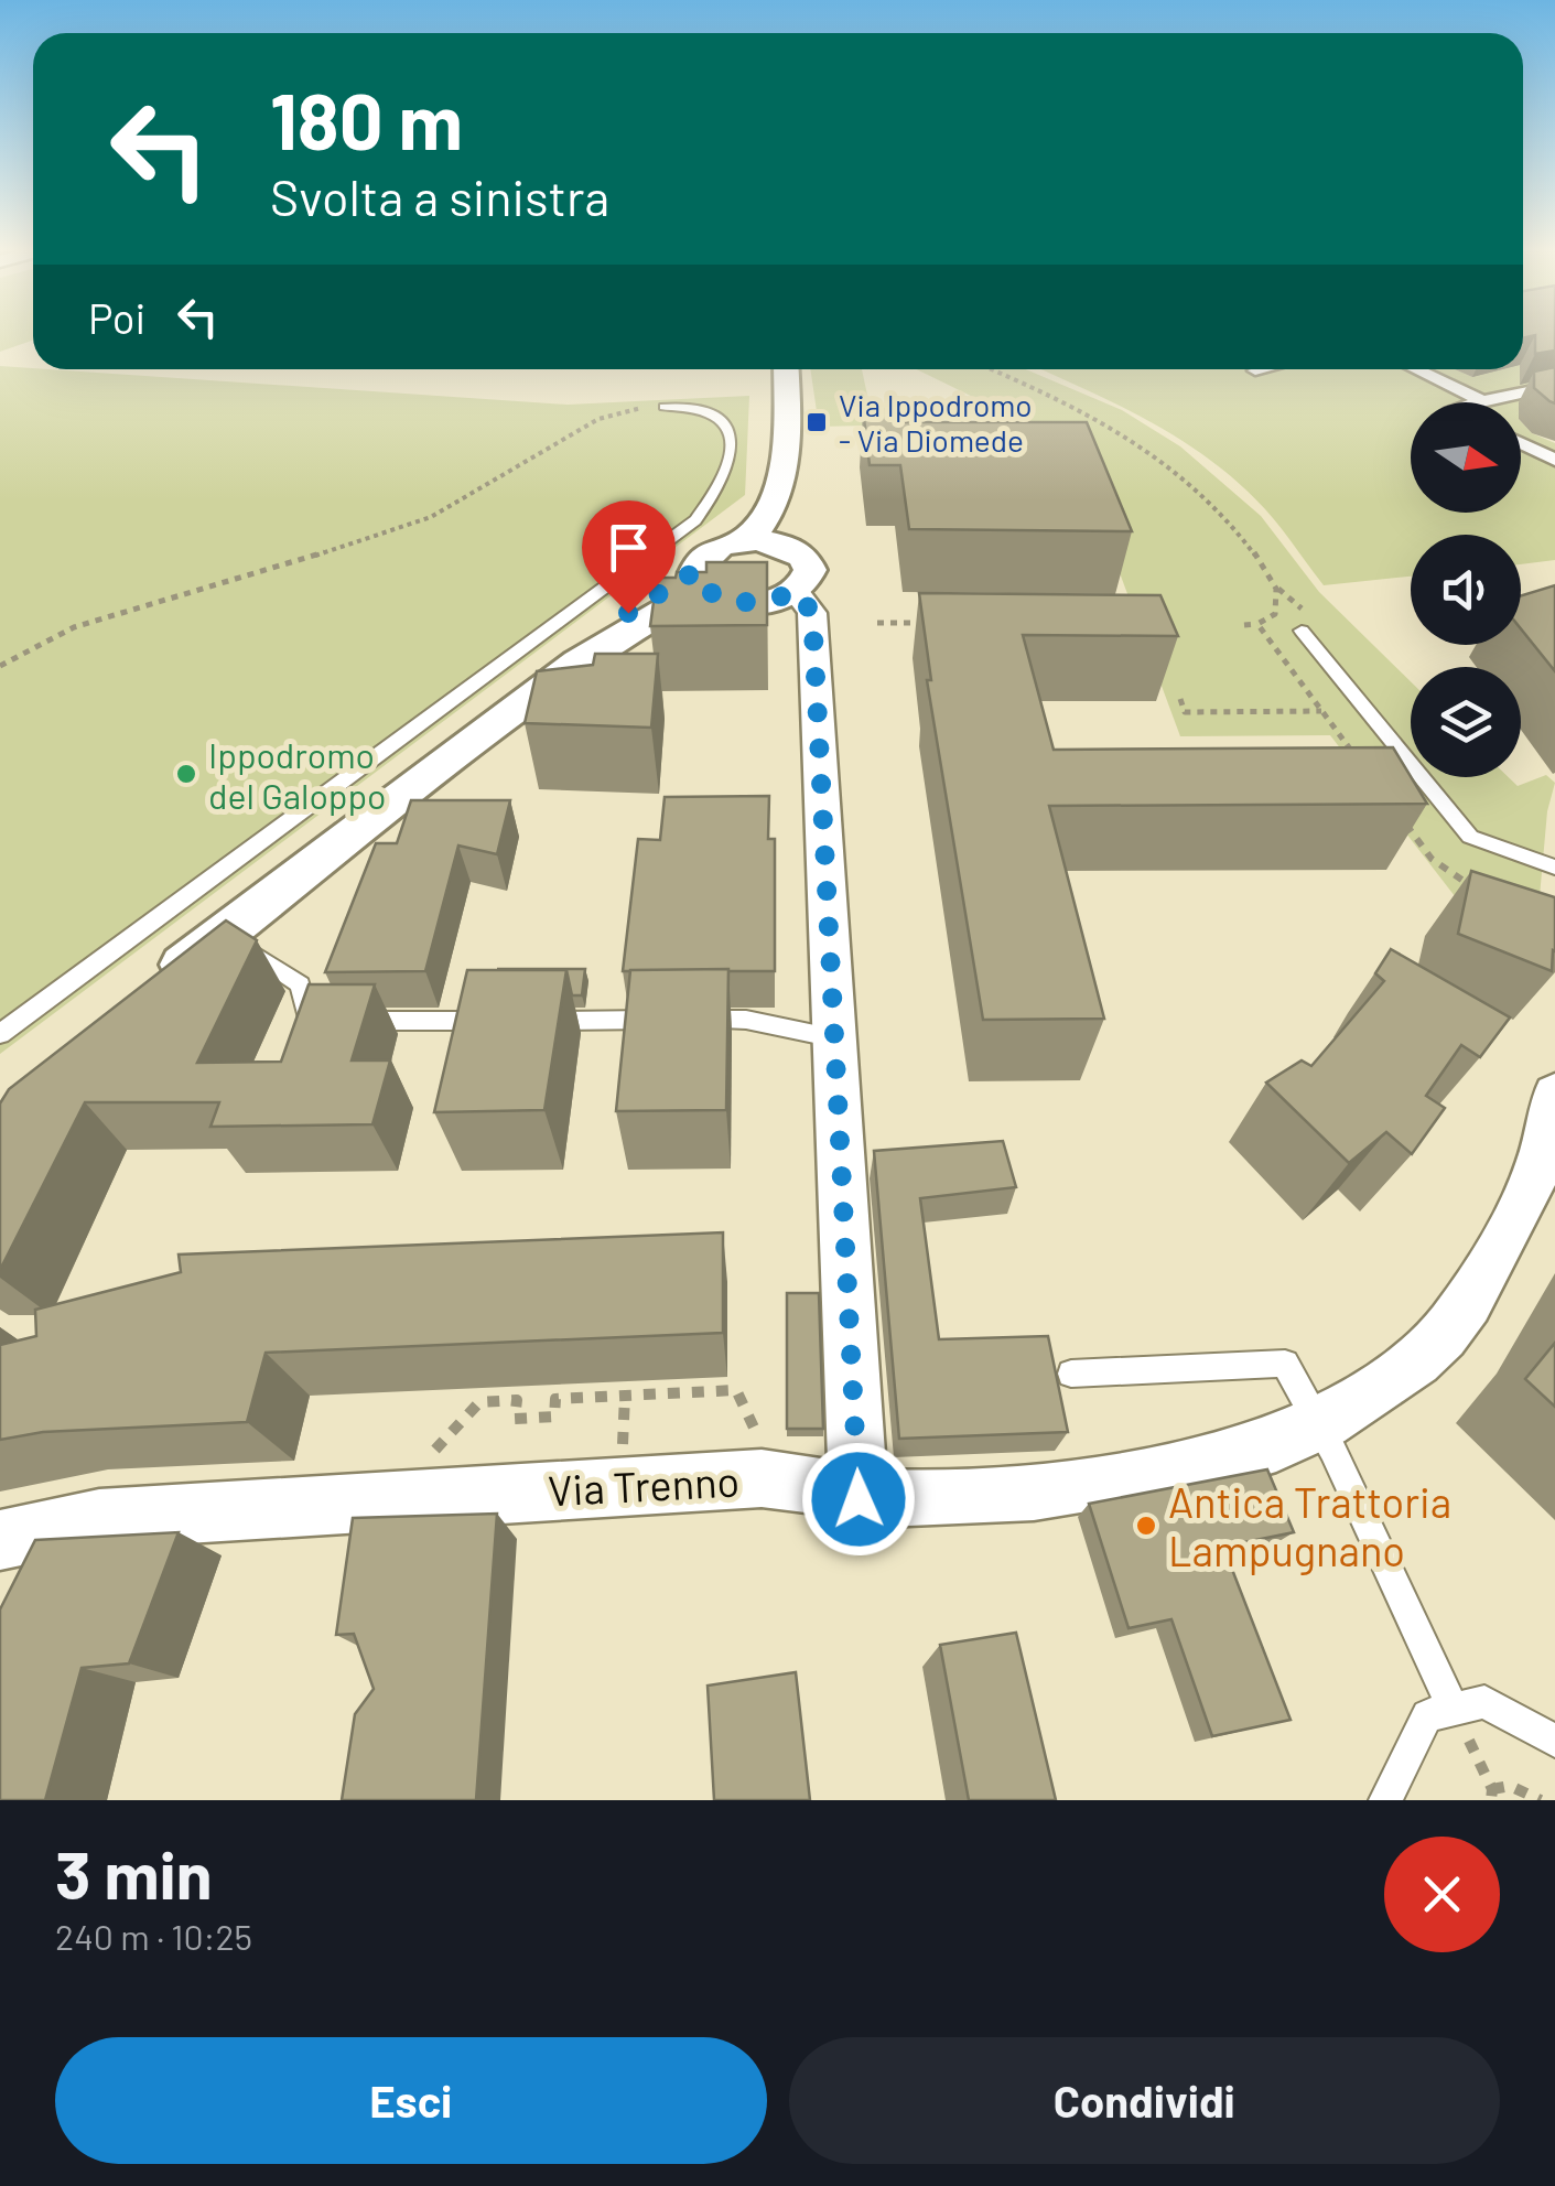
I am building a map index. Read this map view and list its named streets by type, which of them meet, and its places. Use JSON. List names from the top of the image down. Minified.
{"streets":{"street":["Via Trenno"]},"places":{"transit":["Via Ippodromo - Via Diomede"],"other":["Ippodromo del Galoppo","Antica Trattoria Lampugnano"]},"north":"right","page":{"turn":["180 m","Svolta a sinistra"],"then":"Poi","heading":["3 min","240 m · 10:25"],"buttons":["Esci","Condividi"]}}
